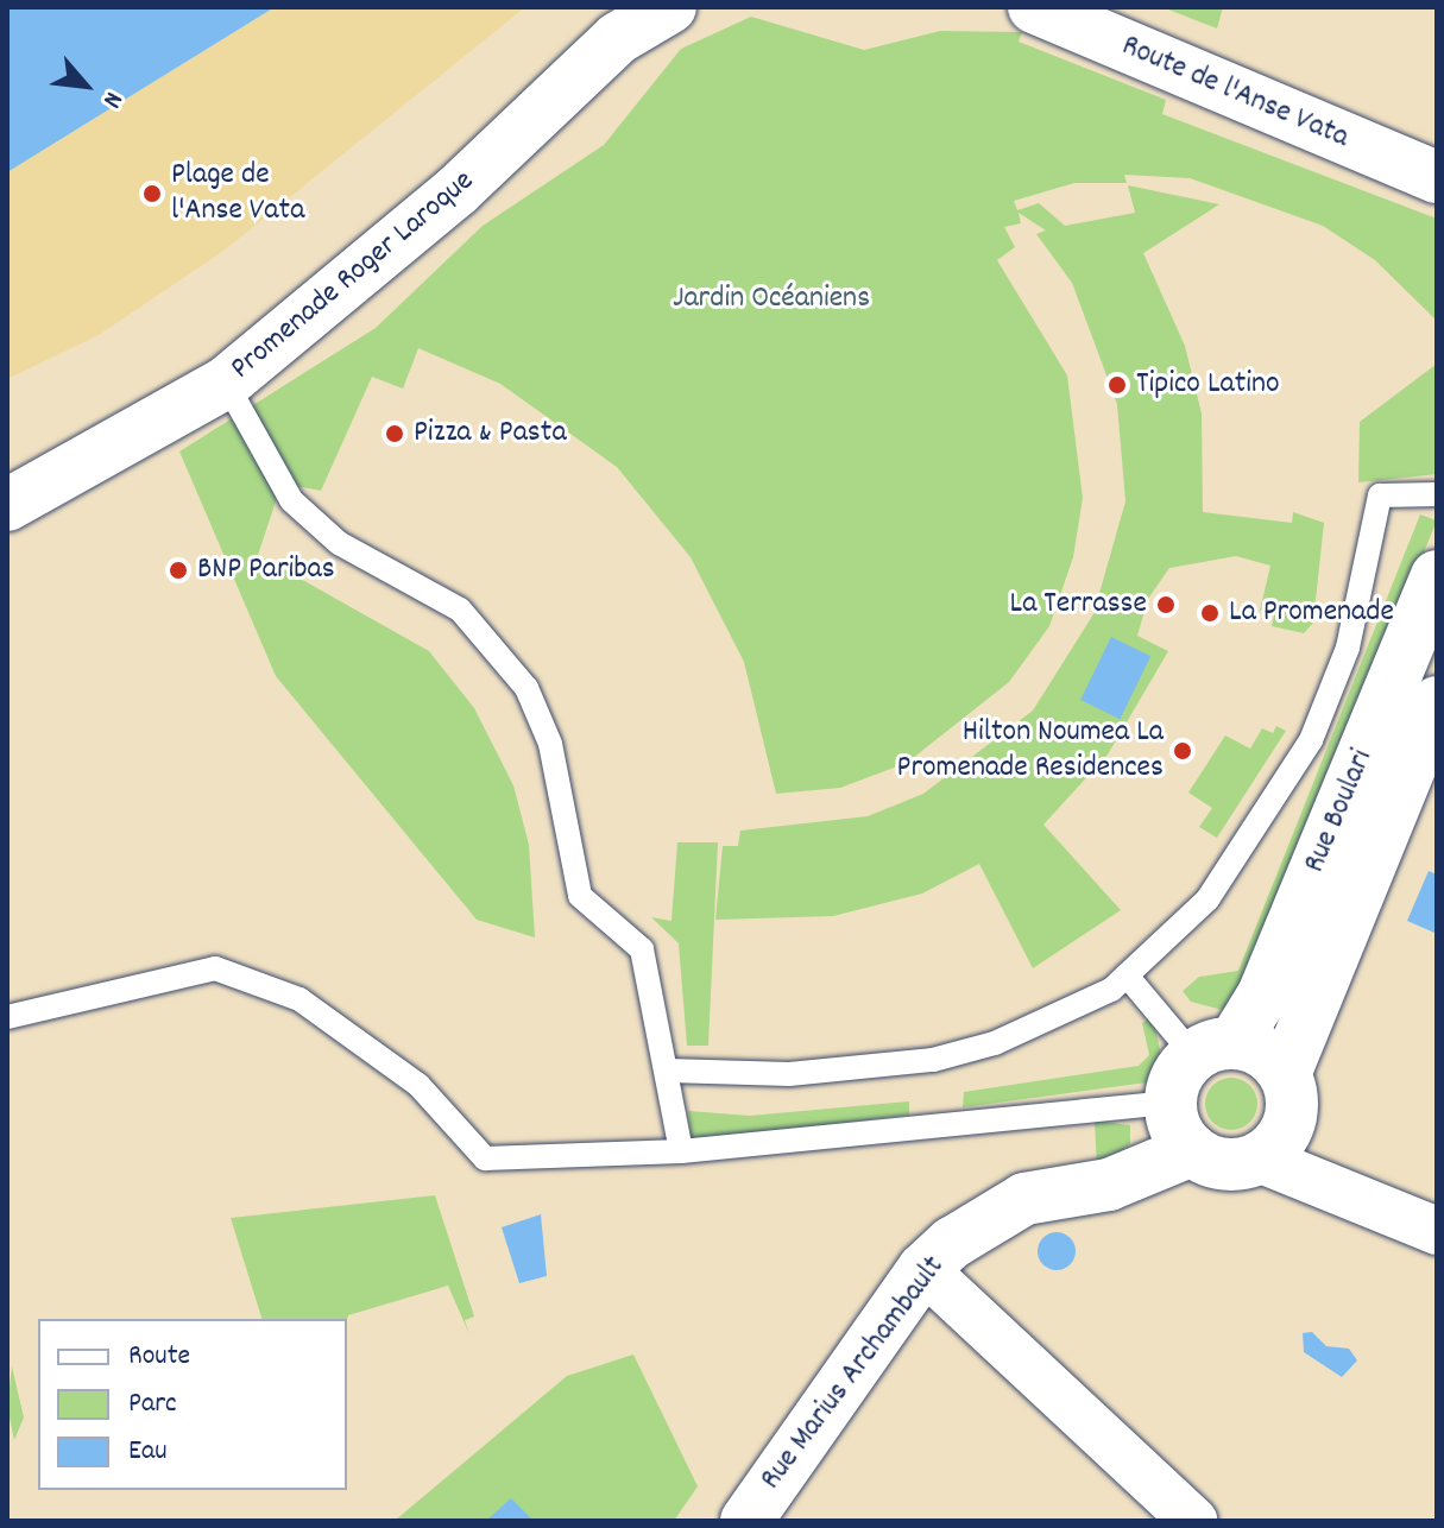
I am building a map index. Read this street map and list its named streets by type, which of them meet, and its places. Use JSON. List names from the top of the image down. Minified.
{"streets":{"street":["Route de l'Anse Vata","Promenade Roger Laroque","Rue Boulari","Rue Marius Archambault"]},"crossings":[["Rue Boulari","Rue Marius Archambault"]],"parks":["Jardin Océaniens"],"places":["Plage de l'Anse Vata","Tipico Latino","Pizza & Pasta","BNP Paribas","La Terrasse","La Promenade","Hilton Noumea La Promenade Residences"],"legend":["Route","Parc","Eau"],"north":"bottom right"}
